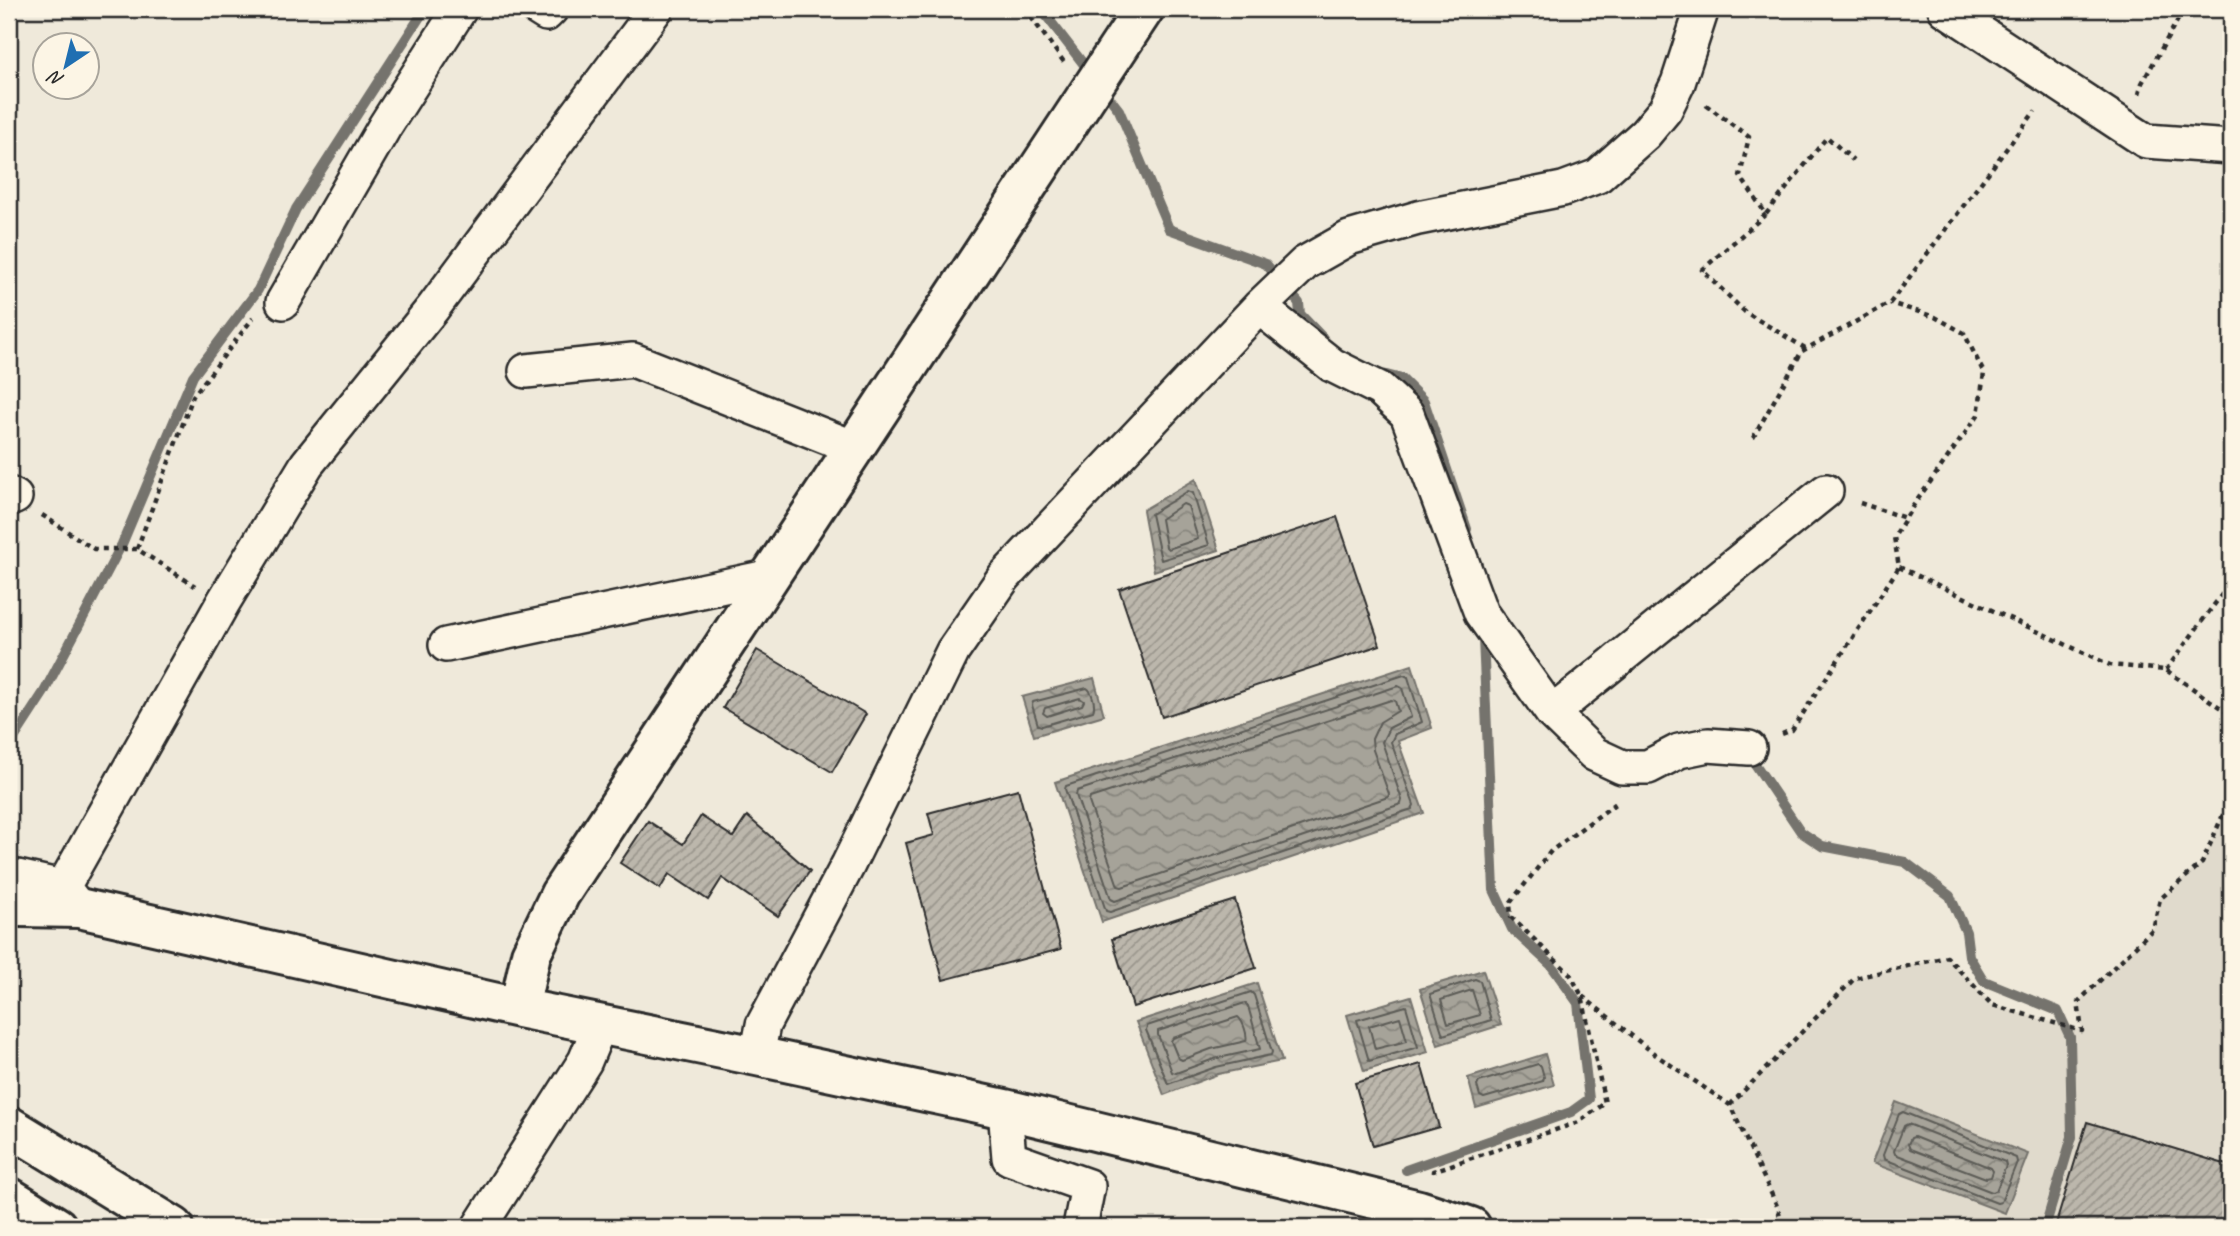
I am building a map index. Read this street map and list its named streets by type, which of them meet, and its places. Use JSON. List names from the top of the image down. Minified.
{"north":"bottom left"}
